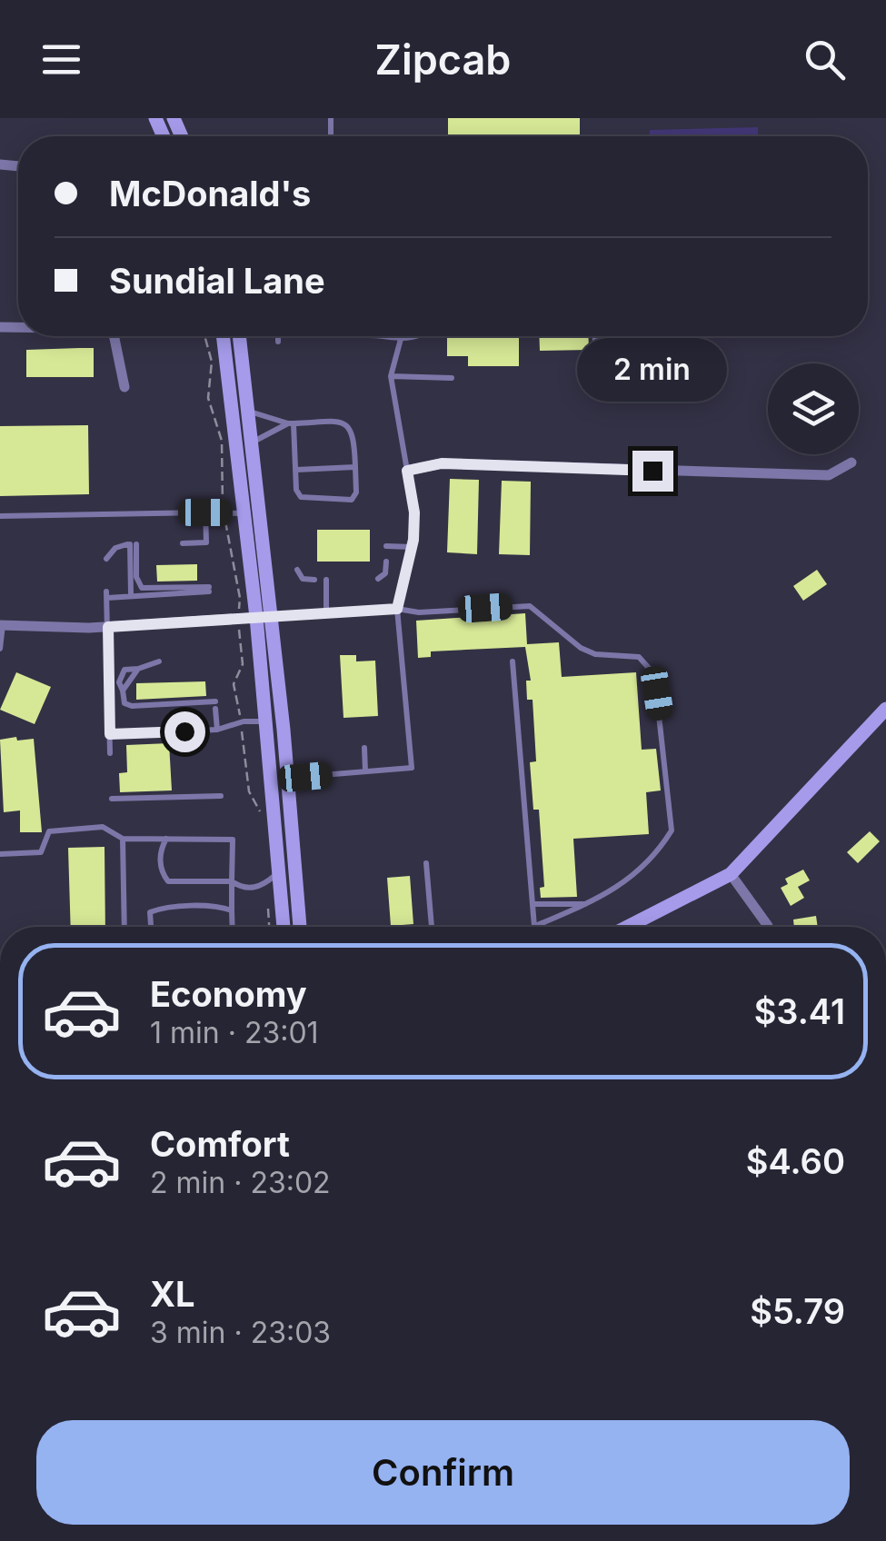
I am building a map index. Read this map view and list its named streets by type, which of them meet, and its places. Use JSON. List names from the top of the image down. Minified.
{"page":{"header":"Zipcab","banner":["McDonald's","Sundial Lane"],"bubble":"2 min","list":[{"name":"Economy","note":"1 min · 23:01","value":"$3.41"},{"name":"Comfort","note":"2 min · 23:02","value":"$4.60"},{"name":"XL","note":"3 min · 23:03","value":"$5.79"}],"buttons":"Confirm"}}
